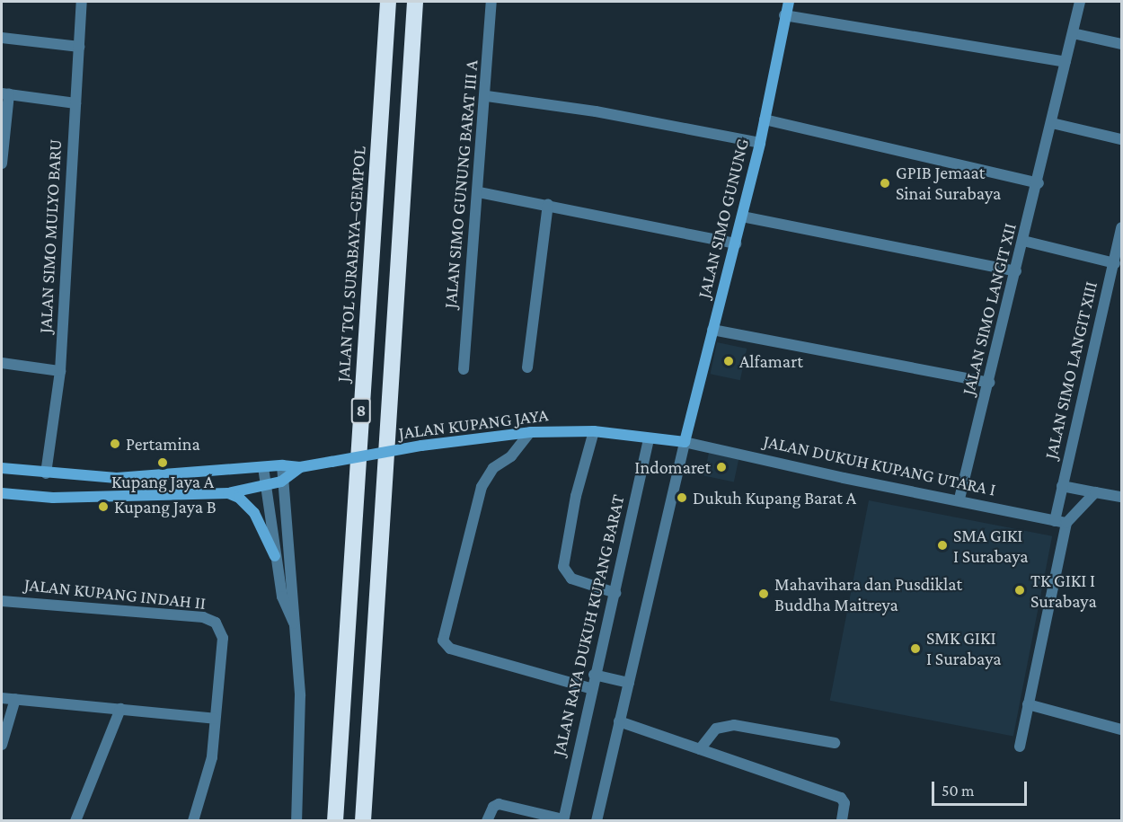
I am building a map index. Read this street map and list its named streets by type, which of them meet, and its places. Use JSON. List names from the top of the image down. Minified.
{"streets":{"highway":["JALAN TOL SURABAYA–GEMPOL","8"],"main road":["JALAN SIMO GUNUNG","JALAN KUPANG JAYA"],"street":["JALAN SIMO GUNUNG BARAT III A","JALAN SIMO MULYO BARU","JALAN SIMO LANGIT XII","JALAN SIMO LANGIT XIII","JALAN DUKUH KUPANG UTARA I","JALAN KUPANG INDAH II","JALAN RAYA DUKUH KUPANG BARAT"]},"crossings":[["JALAN SIMO GUNUNG","JALAN KUPANG JAYA"],["JALAN SIMO GUNUNG","JALAN DUKUH KUPANG UTARA I"],["JALAN SIMO MULYO BARU","JALAN KUPANG JAYA"],["JALAN SIMO LANGIT XII","JALAN DUKUH KUPANG UTARA I"],["JALAN SIMO LANGIT XIII","JALAN DUKUH KUPANG UTARA I"],["JALAN KUPANG JAYA","JALAN DUKUH KUPANG UTARA I"],["JALAN KUPANG JAYA","JALAN RAYA DUKUH KUPANG BARAT"]],"places":["GPIB Jemaat Sinai Surabaya","Alfamart","Pertamina","Kupang Jaya A","Indomaret","Dukuh Kupang Barat A","Kupang Jaya B","SMA GIKI I Surabaya","TK GIKI I Surabaya","Mahavihara dan Pusdiklat Buddha Maitreya","SMK GIKI I Surabaya"],"scale_bar":"50 m"}
